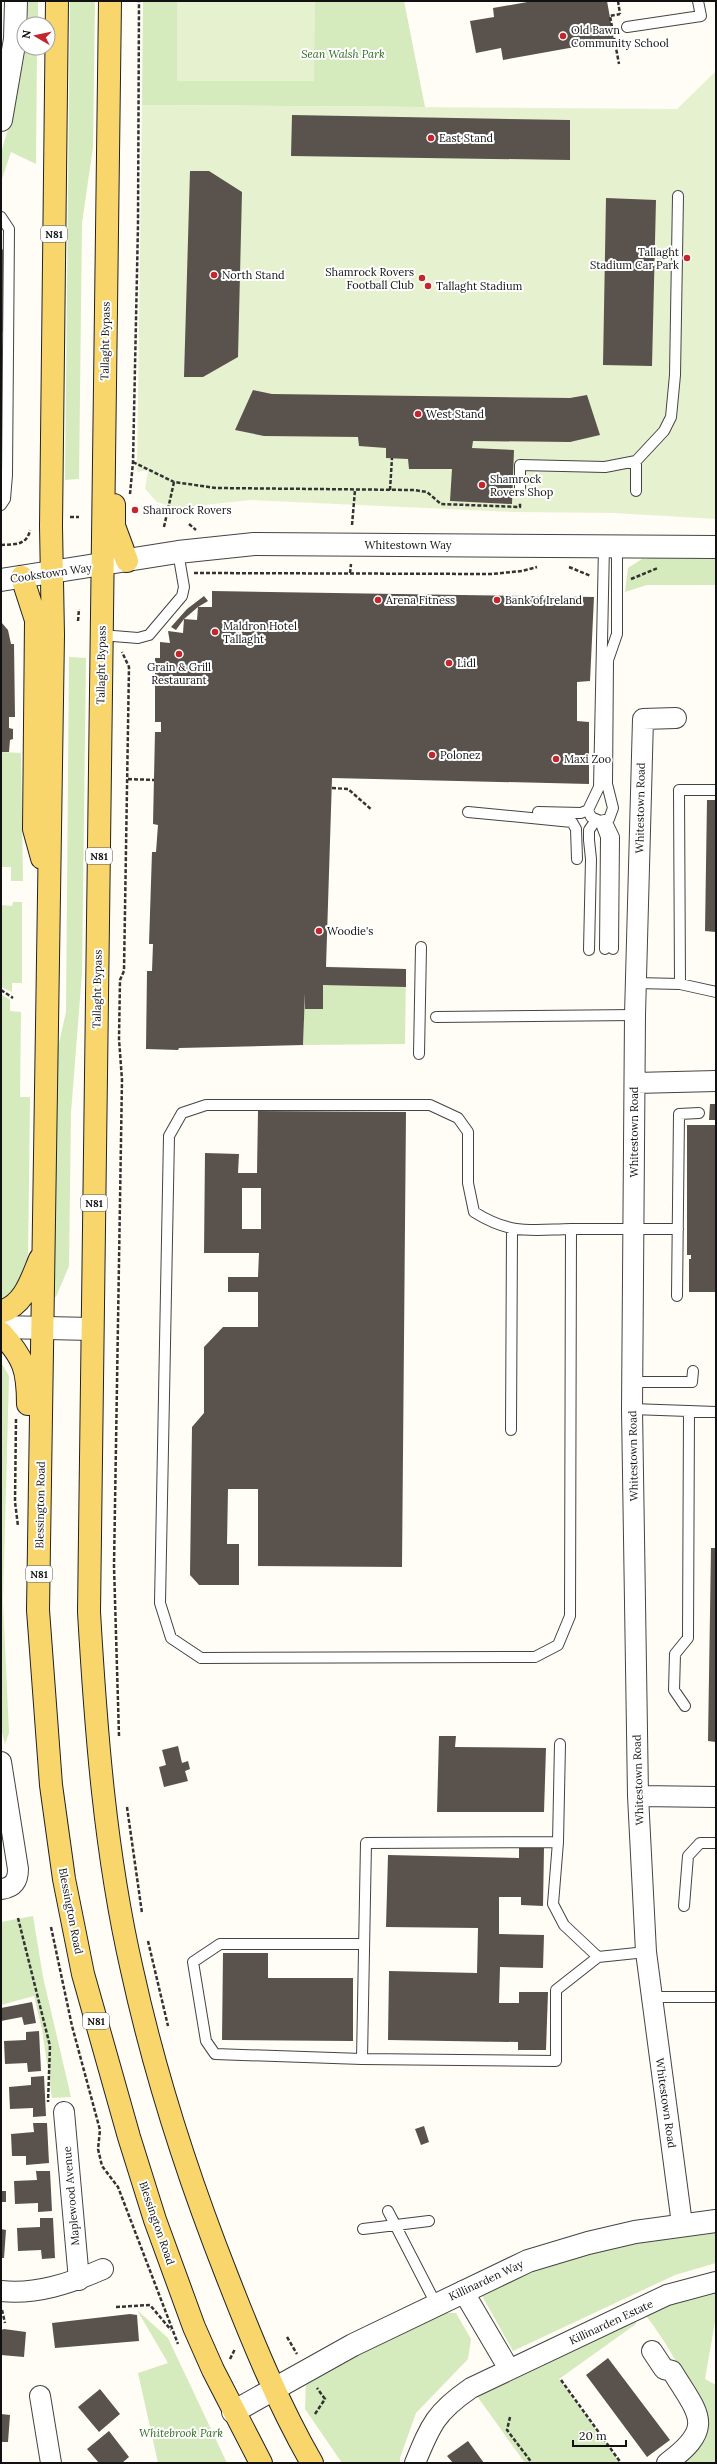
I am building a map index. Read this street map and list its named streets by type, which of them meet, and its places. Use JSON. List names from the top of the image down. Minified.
{"streets":{"main road":["N81","Tallaght Bypass","Blessington Road"],"street":["Whitestown Way","Cookstown Way","Whitestown Road","Maplewood Avenue","Killinarden Way","Killinarden Estate"]},"crossings":[["N81","Tallaght Bypass"],["N81","Cookstown Way"],["N81","Blessington Road"],["N81","Killinarden Way"],["Tallaght Bypass","Whitestown Way"],["Tallaght Bypass","Cookstown Way"],["Whitestown Way","Cookstown Way"],["Whitestown Road","Killinarden Way"],["Blessington Road","Killinarden Way"]],"parks":["Sean Walsh Park","Whitebrook Park"],"places":["Old Bawn Community School","East Stand","Tallaght Stadium Car Park","North Stand","Shamrock Rovers Football Club","Tallaght Stadium","West Stand","Shamrock Rovers Shop","Shamrock Rovers","Arena Fitness","Bank of Ireland","Maldron Hotel Tallaght","Grain & Grill Restaurant","Lidl","Polonez","Maxi Zoo","Woodie's"],"scale_bar":"20 m","north":"left"}
